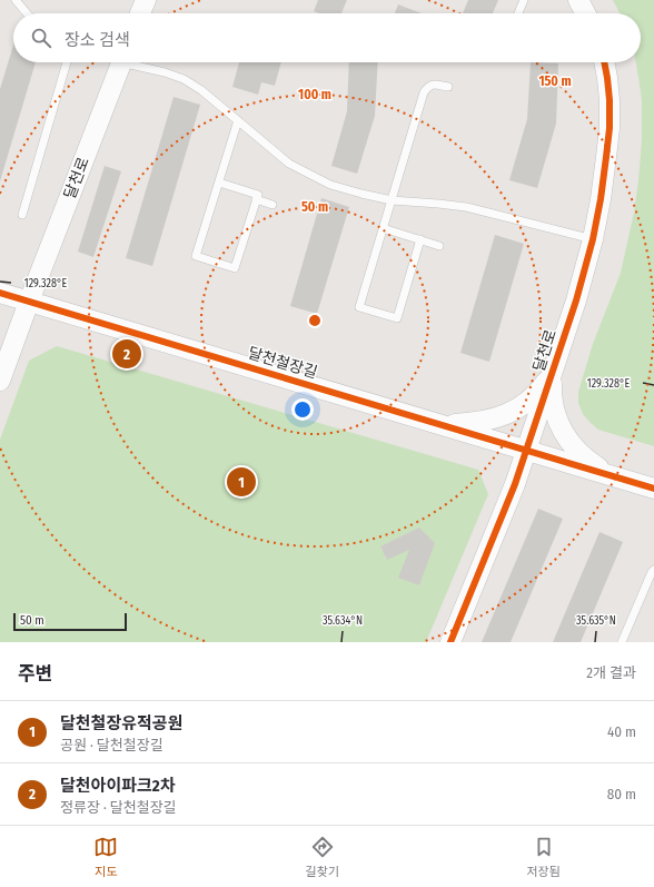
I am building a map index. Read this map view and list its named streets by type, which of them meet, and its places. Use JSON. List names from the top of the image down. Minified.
{"streets":{"street":["달천로","달천철장길"]},"crossings":[["달천로","달천철장길"]],"scale_bar":"50 m","page":{"search":"장소 검색","pins":["2","1"],"scale":"50 m","heading":["주변","2개 결과"],"list":[{"mark":"1","name":"달천철장유적공원","note":"공원 · 달천철장길","value":"40 m"},{"mark":"2","name":"달천아이파크2차","note":"정류장 · 달천철장길","value":"80 m"}],"nav":["지도","길찾기","저장됨"]},"coordinates":["129.328°E","35.634°N","35.635°N"],"rings":["150 m","100 m","50 m"]}
